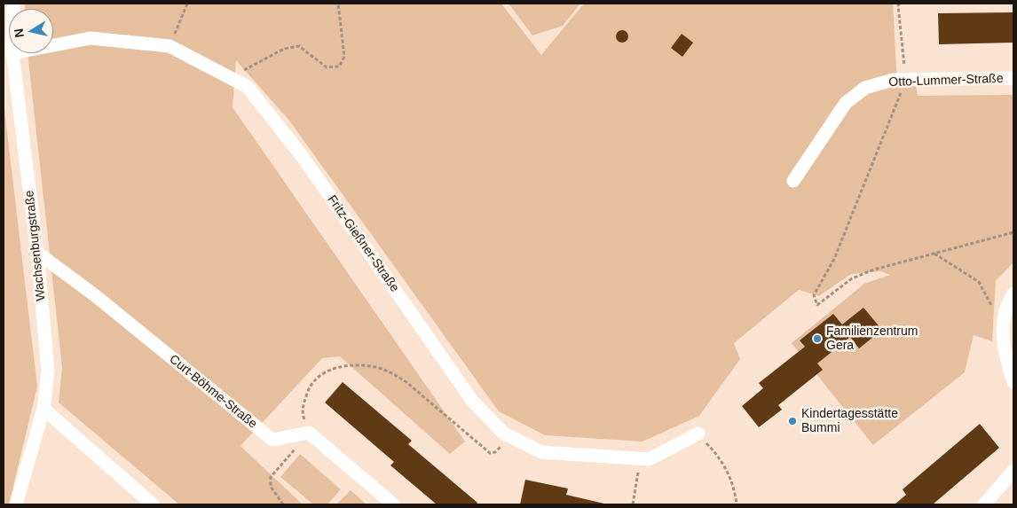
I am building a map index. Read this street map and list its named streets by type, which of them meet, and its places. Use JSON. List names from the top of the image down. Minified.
{"streets":{"street":["Otto-Lummer-Straße","Fritz-Gießner-Straße","Wachsenburgstraße","Curt-Böhme-Straße"]},"crossings":[["Wachsenburgstraße","Curt-Böhme-Straße"]],"places":["Familienzentrum Gera","Kindertagesstätte Bummi"],"north":"left"}
